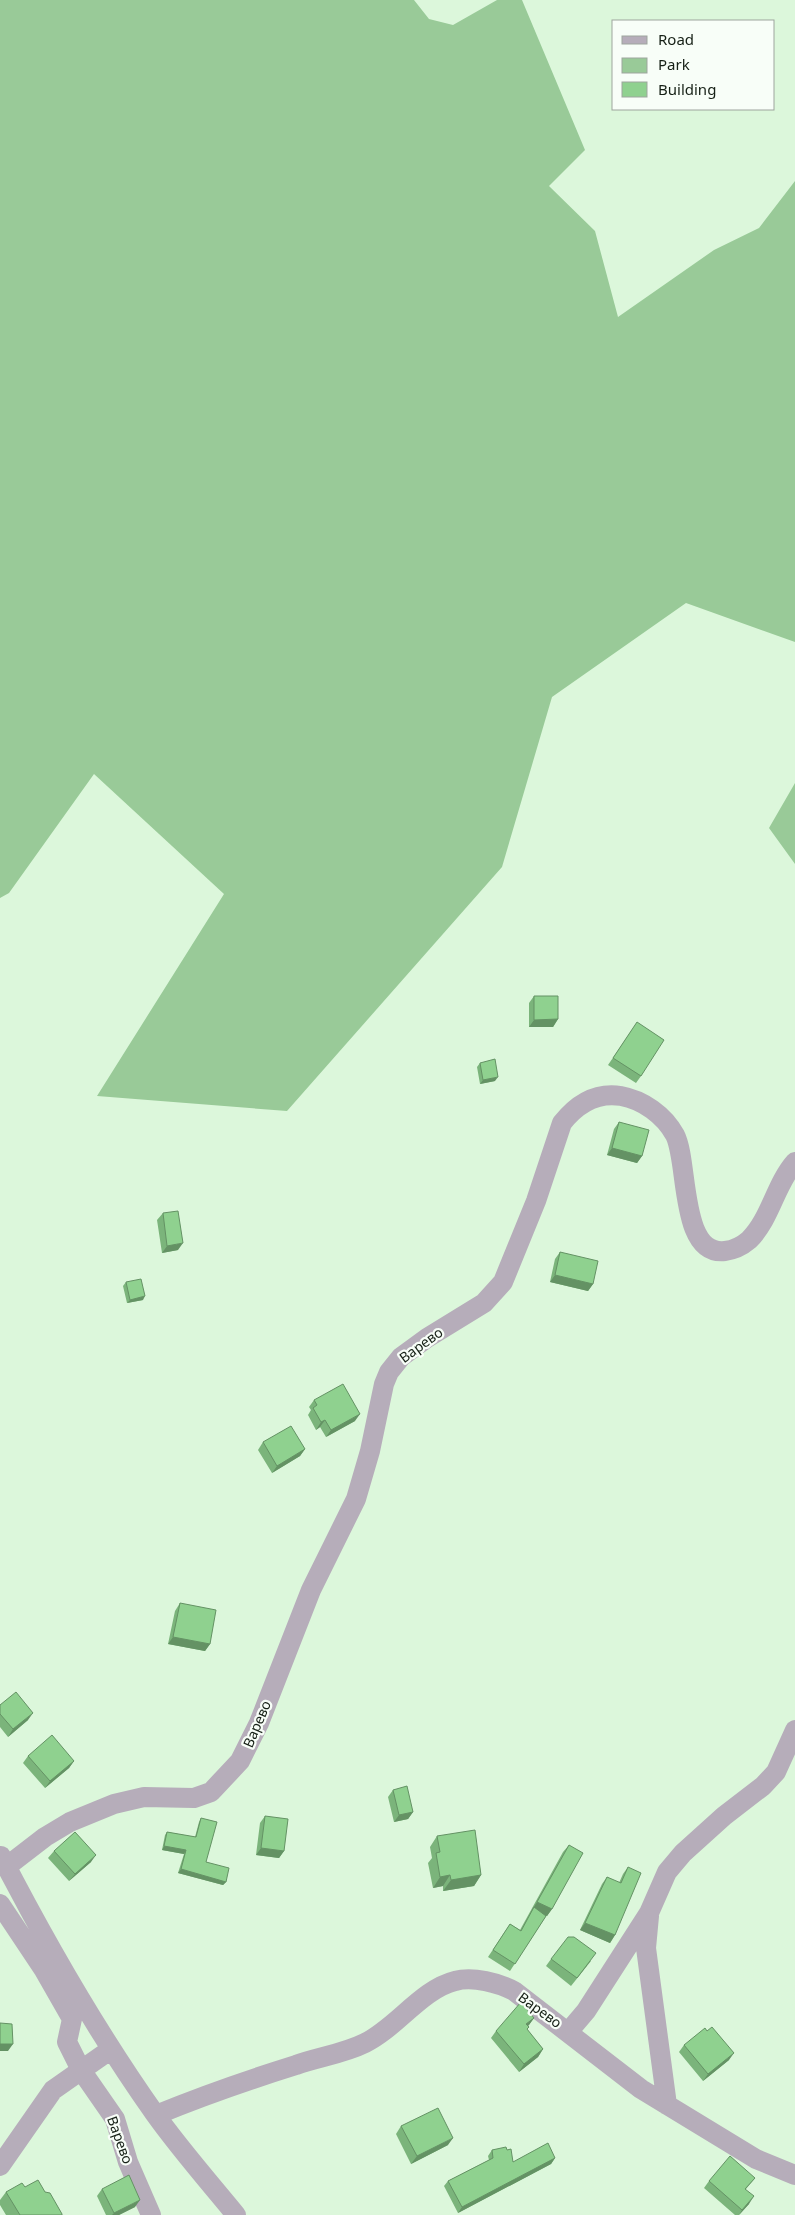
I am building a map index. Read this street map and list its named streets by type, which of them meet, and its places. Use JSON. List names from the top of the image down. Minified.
{"streets":{"street":["Варево"]},"legend":["Road","Park","Building"]}
